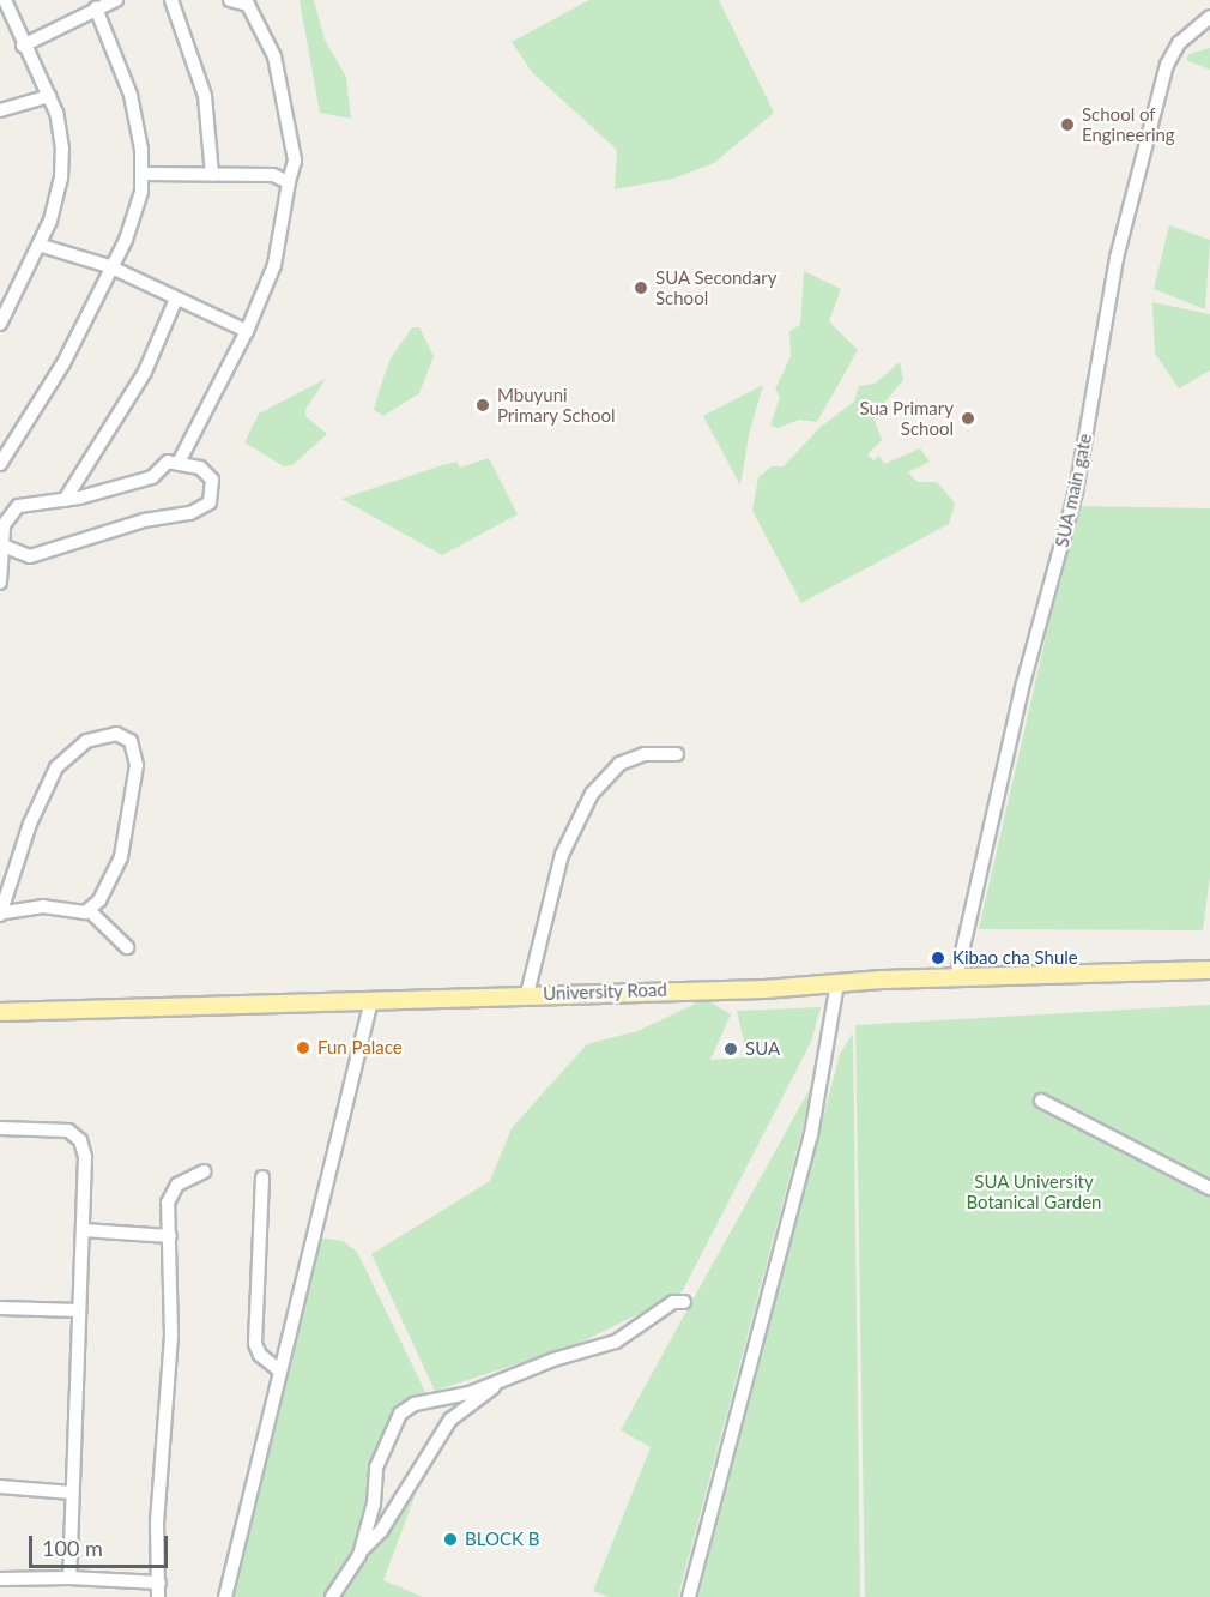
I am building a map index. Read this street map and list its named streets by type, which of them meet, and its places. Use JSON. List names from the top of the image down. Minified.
{"streets":{"main road":["University Road"],"street":["SUA main gate"]},"crossings":[["SUA main gate","University Road"]],"parks":["SUA University Botanical Garden"],"places":["School of Engineering","SUA Secondary School","Mbuyuni Primary School","Sua Primary School","Kibao cha Shule","Fun Palace","SUA","BLOCK B"],"scale_bar":"100 m"}
